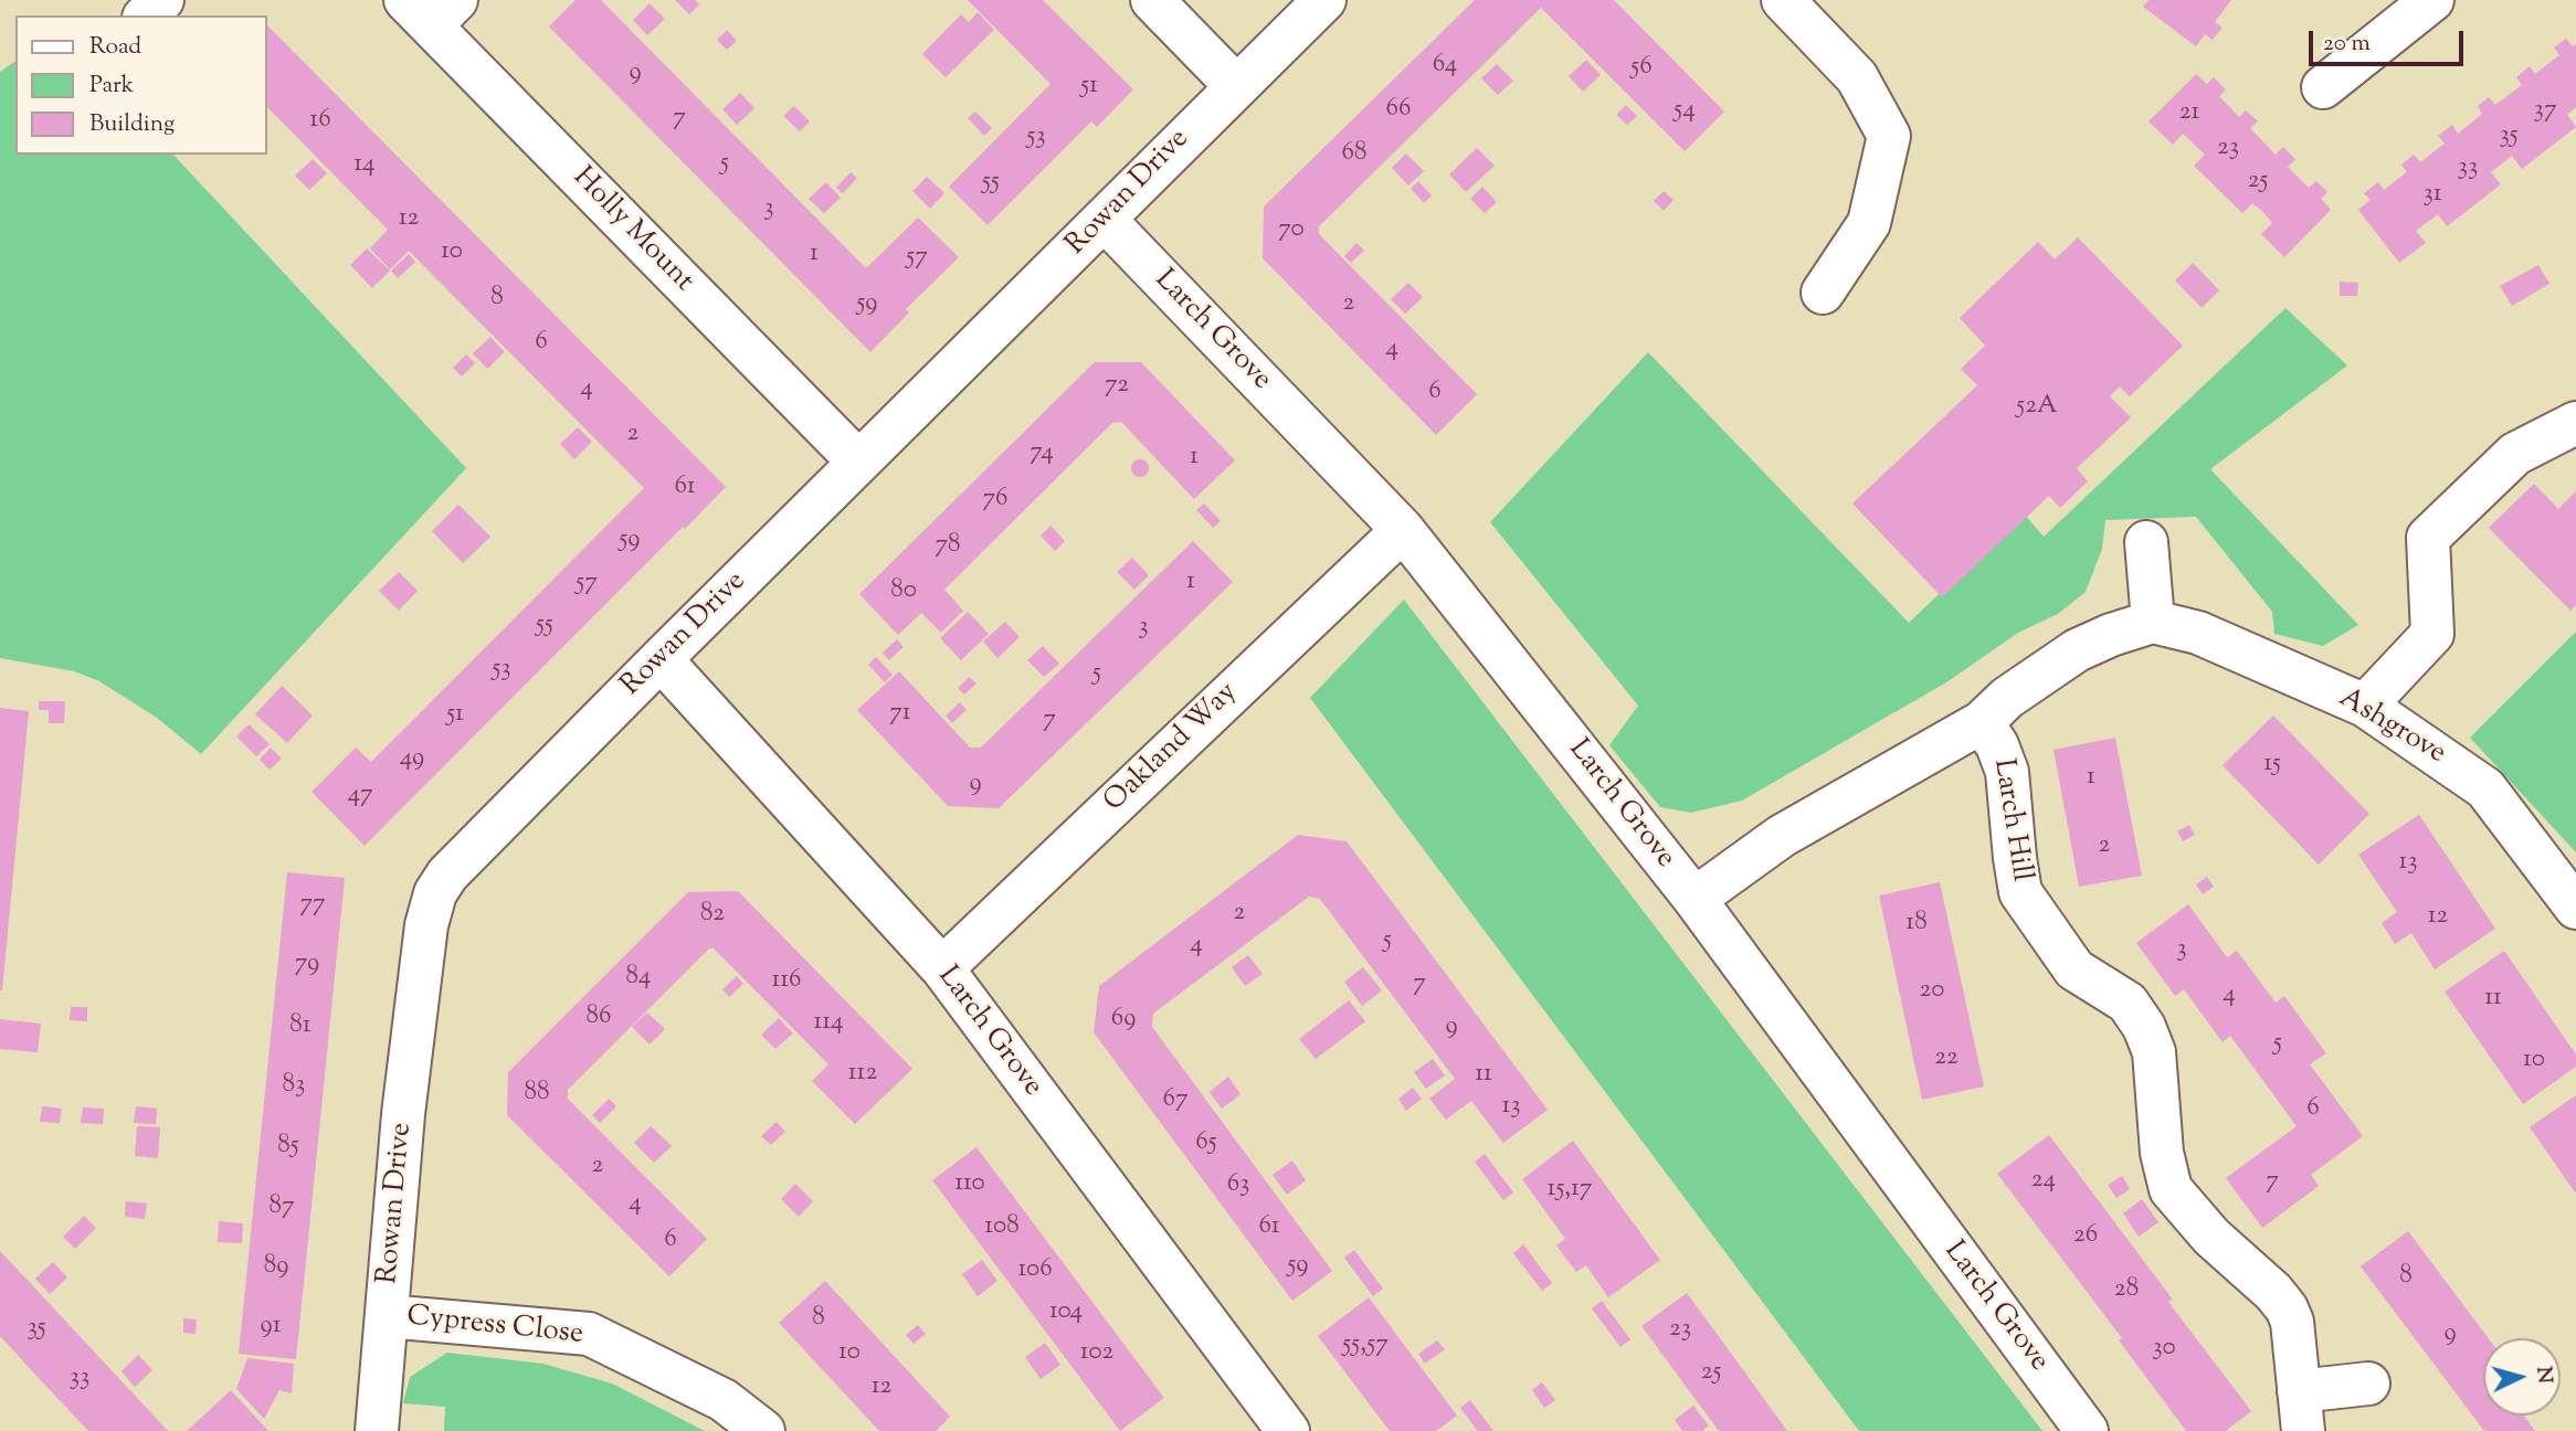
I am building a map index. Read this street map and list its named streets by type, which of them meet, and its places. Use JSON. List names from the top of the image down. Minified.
{"streets":{"street":["Rowan Drive","Holly Mount","Larch Grove","Ashgrove","Oakland Way","Larch Hill","Cypress Close"]},"crossings":[["Rowan Drive","Holly Mount"],["Rowan Drive","Larch Grove"],["Rowan Drive","Cypress Close"],["Larch Grove","Oakland Way"],["Larch Grove","Larch Hill"]],"house_numbers":["64","56","9","51","66","54","37","21","7","16","35","53","23","68","5","14","33","25","55","31","3","12","70","10","1","57","8","59","2","6","4","72","4","6","52A","2","74","1","61","76","59","78","1","57","80","55","3","53","5","71","51","7","49","15","1","9","47","2","13","77","2","82","12","18","5","4","3","79","84","116","7","20","4","11","86","69","114","81","9","5","22","10","112","11","83","88","67","13","6","65","85","2","24","7","110","63","15,17","4","87","108","61","26","6","59","89","106","8","28","104","8","91","35","23","9","55,57","30","10","102","25","33","12"],"legend":["Road","Park","Building"],"scale_bar":"20 m","north":"right"}
